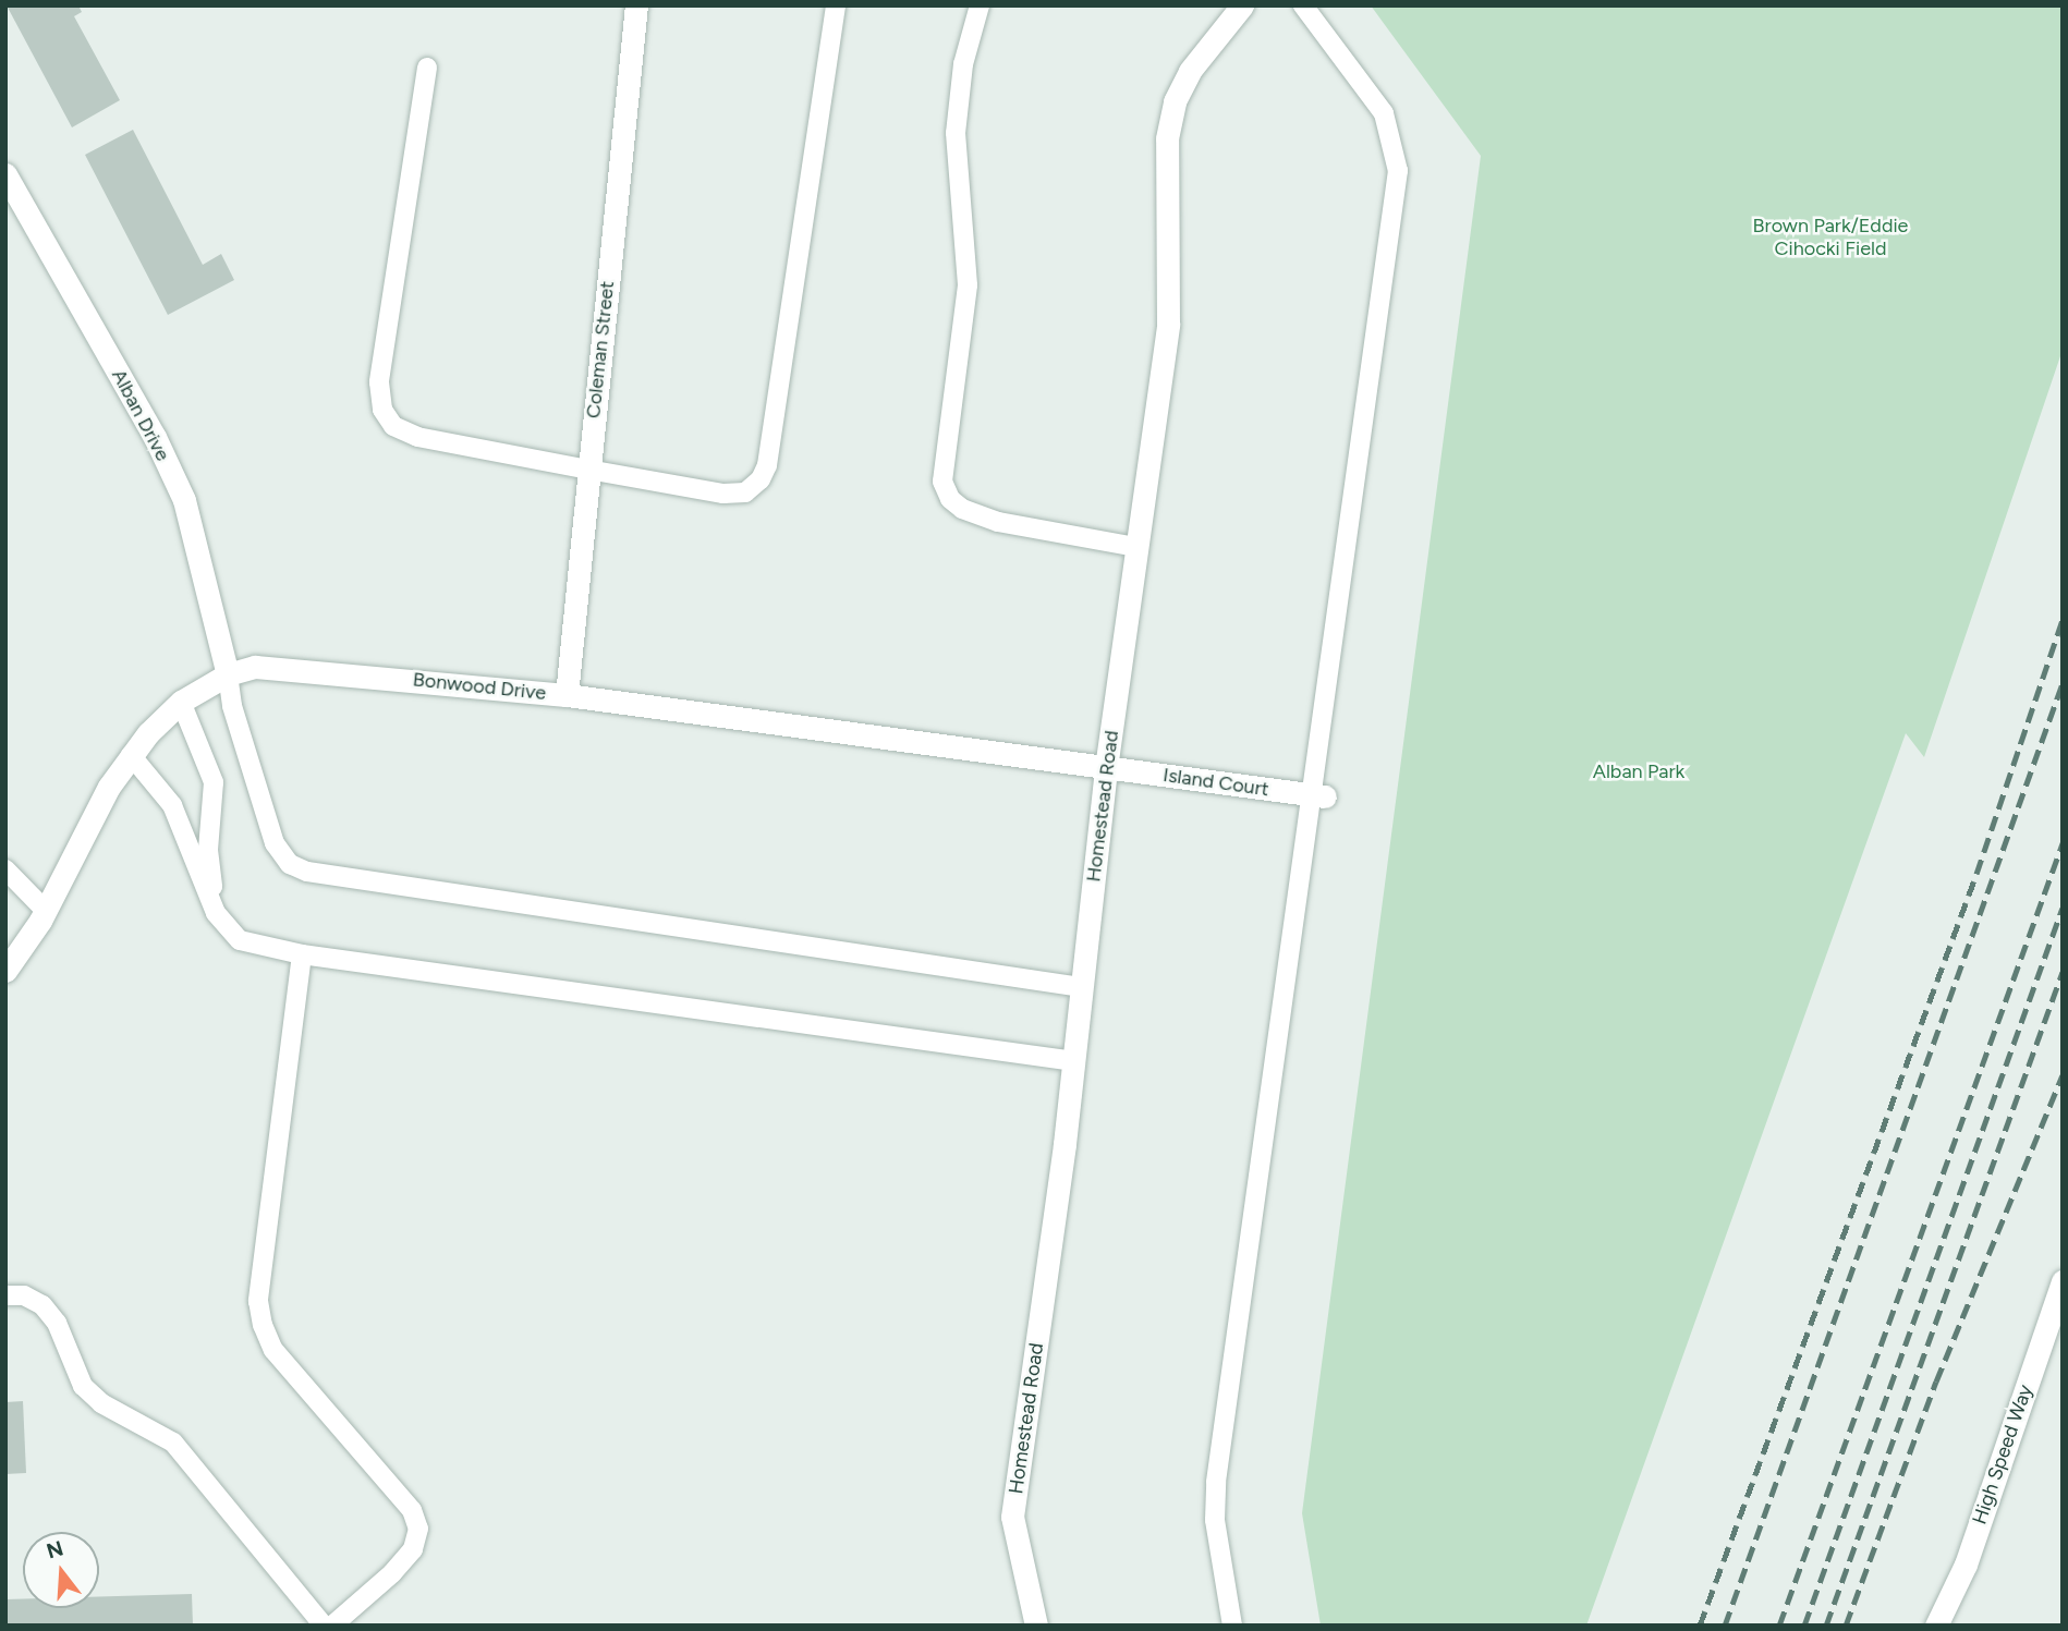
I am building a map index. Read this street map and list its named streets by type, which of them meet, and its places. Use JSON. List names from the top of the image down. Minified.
{"streets":{"street":["Coleman Street","Alban Drive","Bonwood Drive","Island Court","Homestead Road","High Speed Way"]},"crossings":[["Coleman Street","Bonwood Drive"],["Alban Drive","Bonwood Drive"],["Bonwood Drive","Island Court"],["Bonwood Drive","Homestead Road"],["Island Court","Homestead Road"]],"parks":["Brown Park/Eddie Cihocki Field","Alban Park"],"north":"top"}
